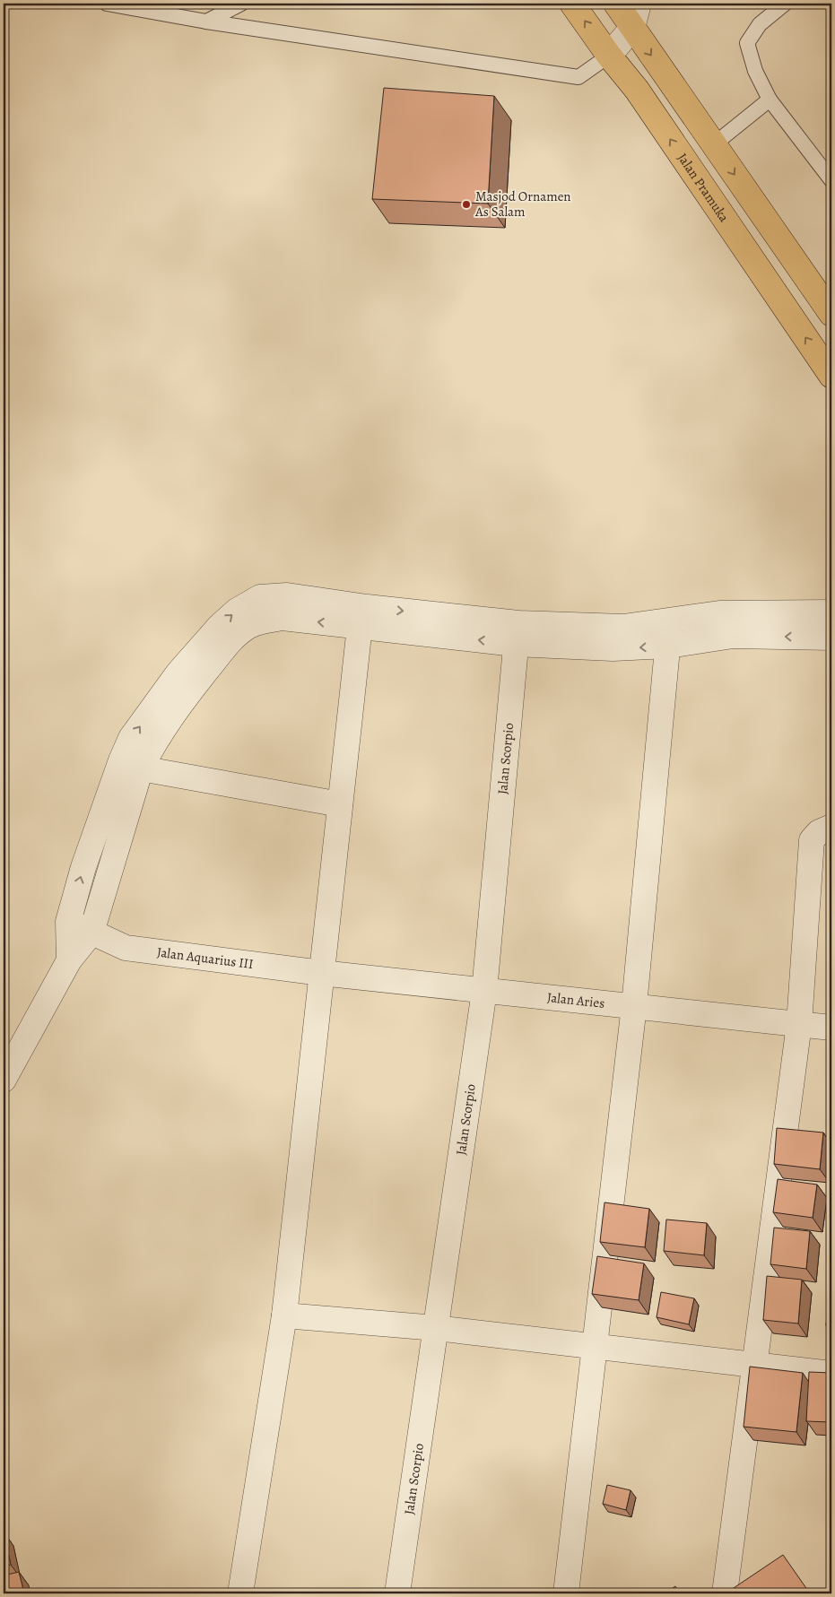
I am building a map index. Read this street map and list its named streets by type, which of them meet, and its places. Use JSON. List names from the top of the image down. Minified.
{"streets":{"main road":["Jalan Pramuka"],"street":["Jalan Scorpio","Jalan Aquarius III","Jalan Aries"]},"crossings":[["Jalan Scorpio","Jalan Aries"],["Jalan Aquarius III","Jalan Aries"]],"places":["Masjod Ornamen As Salam"]}
